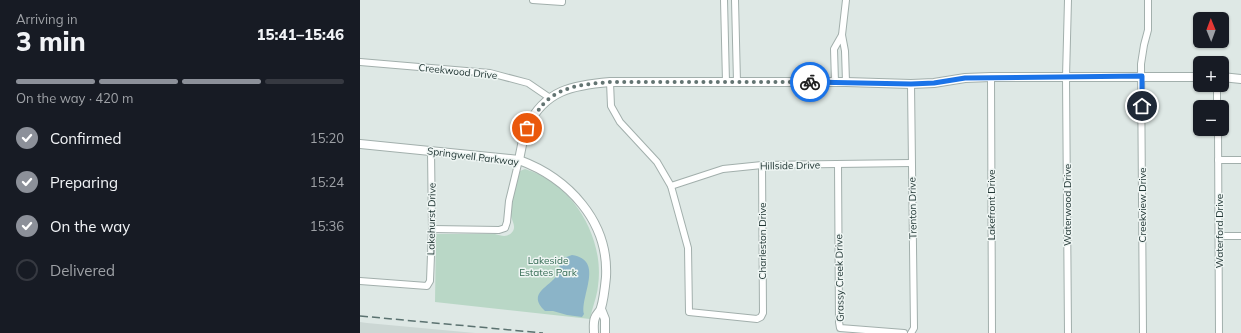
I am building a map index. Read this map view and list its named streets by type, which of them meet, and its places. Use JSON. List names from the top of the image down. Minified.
{"streets":{"street":["Creekwood Drive","Springwell Parkway","Hillside Drive","Lakefront Drive","Waterwood Drive","Creekview Drive","Trenton Drive","Lakehurst Drive","Waterford Drive","Charleston Drive","Grassy Creek Drive"]},"crossings":[["Springwell Parkway","Lakehurst Drive"],["Hillside Drive","Trenton Drive"],["Hillside Drive","Charleston Drive"],["Hillside Drive","Grassy Creek Drive"]],"parks":["Lakeside Estates Park"],"north":"top","page":{"heading":["3 min","Arriving in","15:41–15:46"],"map_buttons":["+","−"],"bar":"On the way · 420 m","list":[["Confirmed","15:20"],["Preparing","15:24"],["On the way","15:36"],"Delivered"]}}
